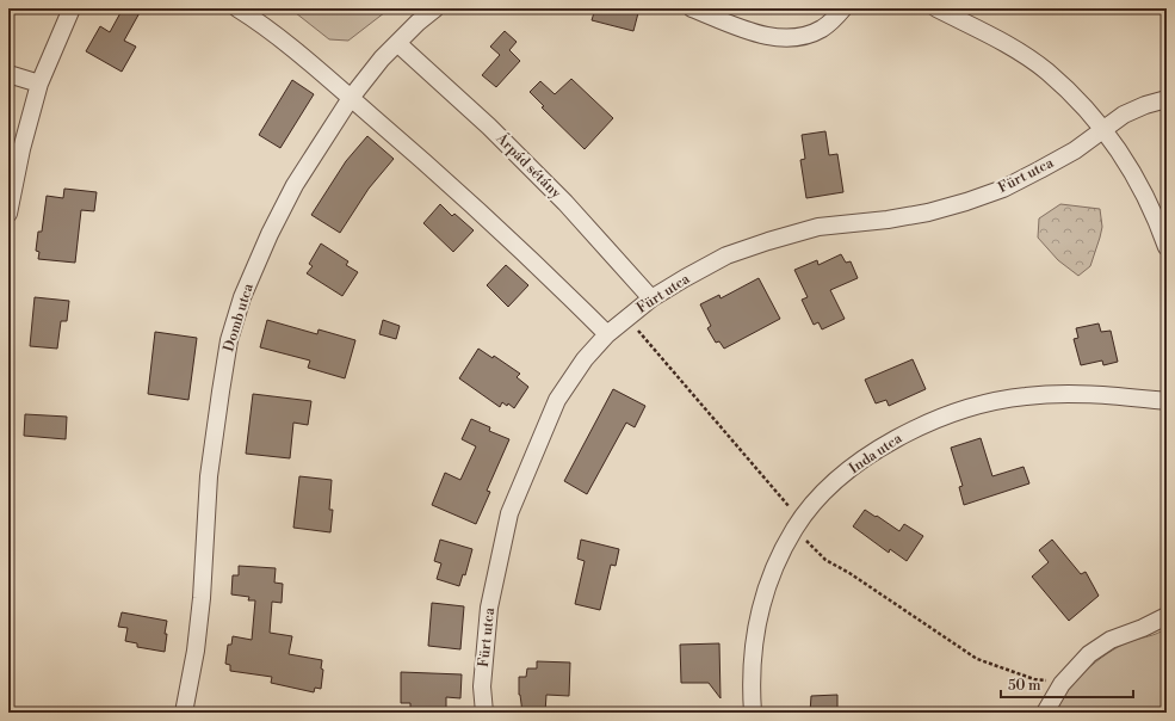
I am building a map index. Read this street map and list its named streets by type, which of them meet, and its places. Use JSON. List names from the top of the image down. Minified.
{"streets":{"street":["Árpád sétány","Fürt utca","Domb utca","Inda utca"]},"crossings":[["Árpád sétány","Fürt utca"],["Árpád sétány","Domb utca"]],"scale_bar":"50 m"}
